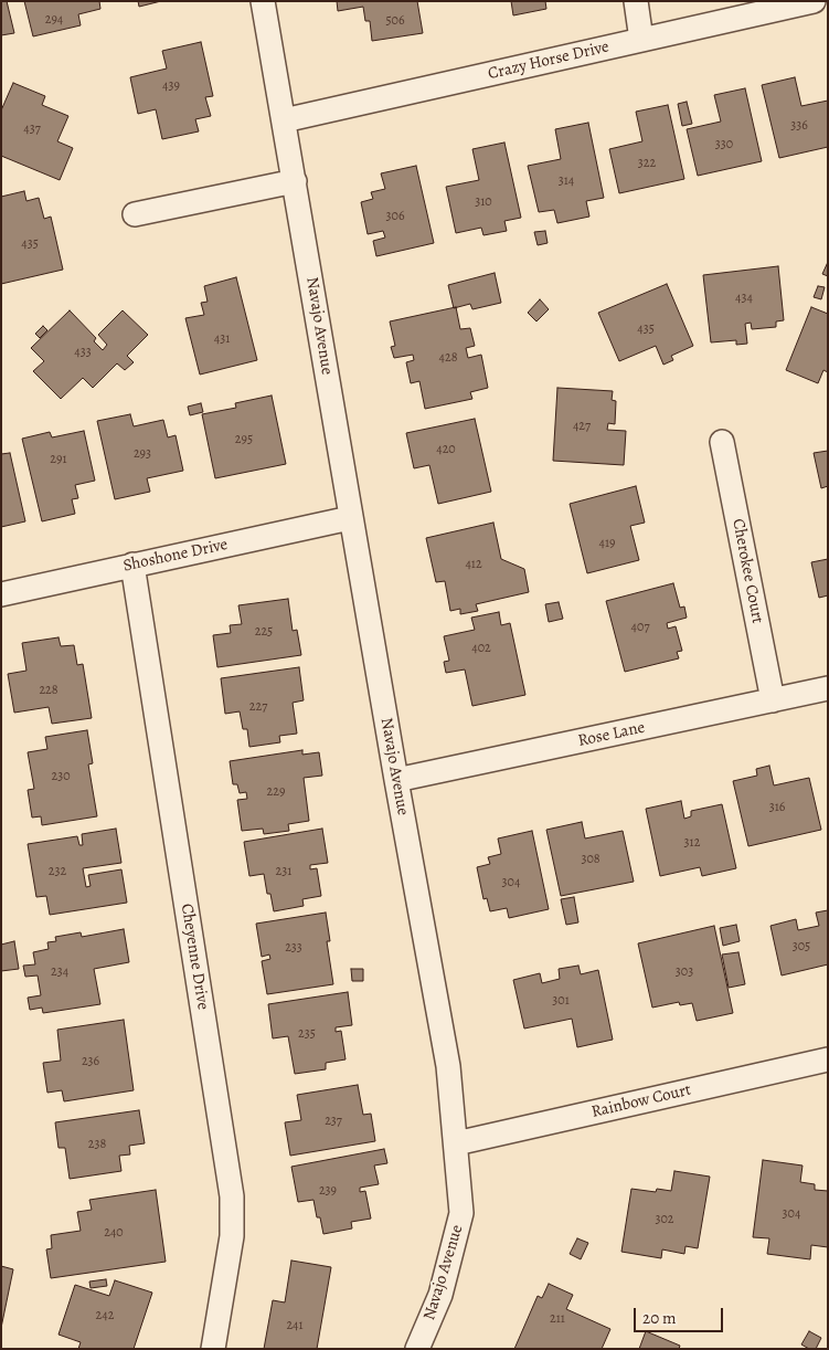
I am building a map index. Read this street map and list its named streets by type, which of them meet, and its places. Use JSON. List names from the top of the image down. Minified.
{"streets":{"street":["Crazy Horse Drive","Navajo Avenue","Shoshone Drive","Cherokee Court","Rose Lane","Cheyenne Drive","Rainbow Court"]},"crossings":[["Crazy Horse Drive","Navajo Avenue"],["Navajo Avenue","Shoshone Drive"],["Navajo Avenue","Rose Lane"],["Navajo Avenue","Rainbow Court"],["Shoshone Drive","Cheyenne Drive"],["Cherokee Court","Rose Lane"]],"house_numbers":["294","506","439","336","437","330","322","314","310","306","435","434","435","431","433","428","427","295","420","293","291","419","412","407","225","402","228","227","230","229","316","312","308","232","231","304","305","233","234","303","301","235","236","237","238","239","304","302","240","242","211","241"],"scale_bar":"20 m"}
